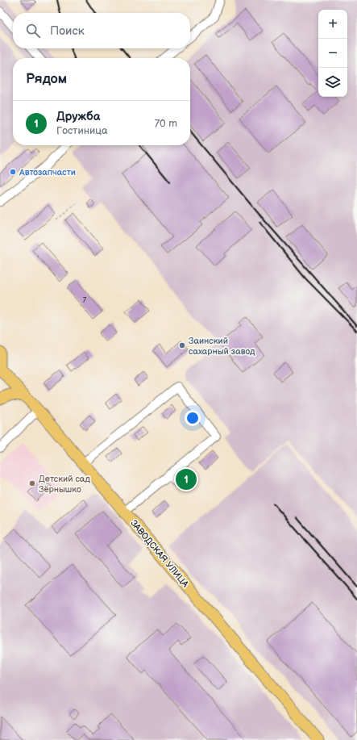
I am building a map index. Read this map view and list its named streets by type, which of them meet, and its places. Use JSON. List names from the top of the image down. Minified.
{"streets":{"main road":["ЗАВОДСКАЯ УЛИЦА"]},"places":["Автозапчасти","Заинский сахарный завод","Детский сад Зёрнышко"],"house_numbers":["7"],"page":{"map_buttons":["+","−"],"search":"Поиск","heading":"Рядом","list":[{"mark":"1","name":"Дружба","note":"Гостиница","value":"70 m"}],"pins":"1"}}
